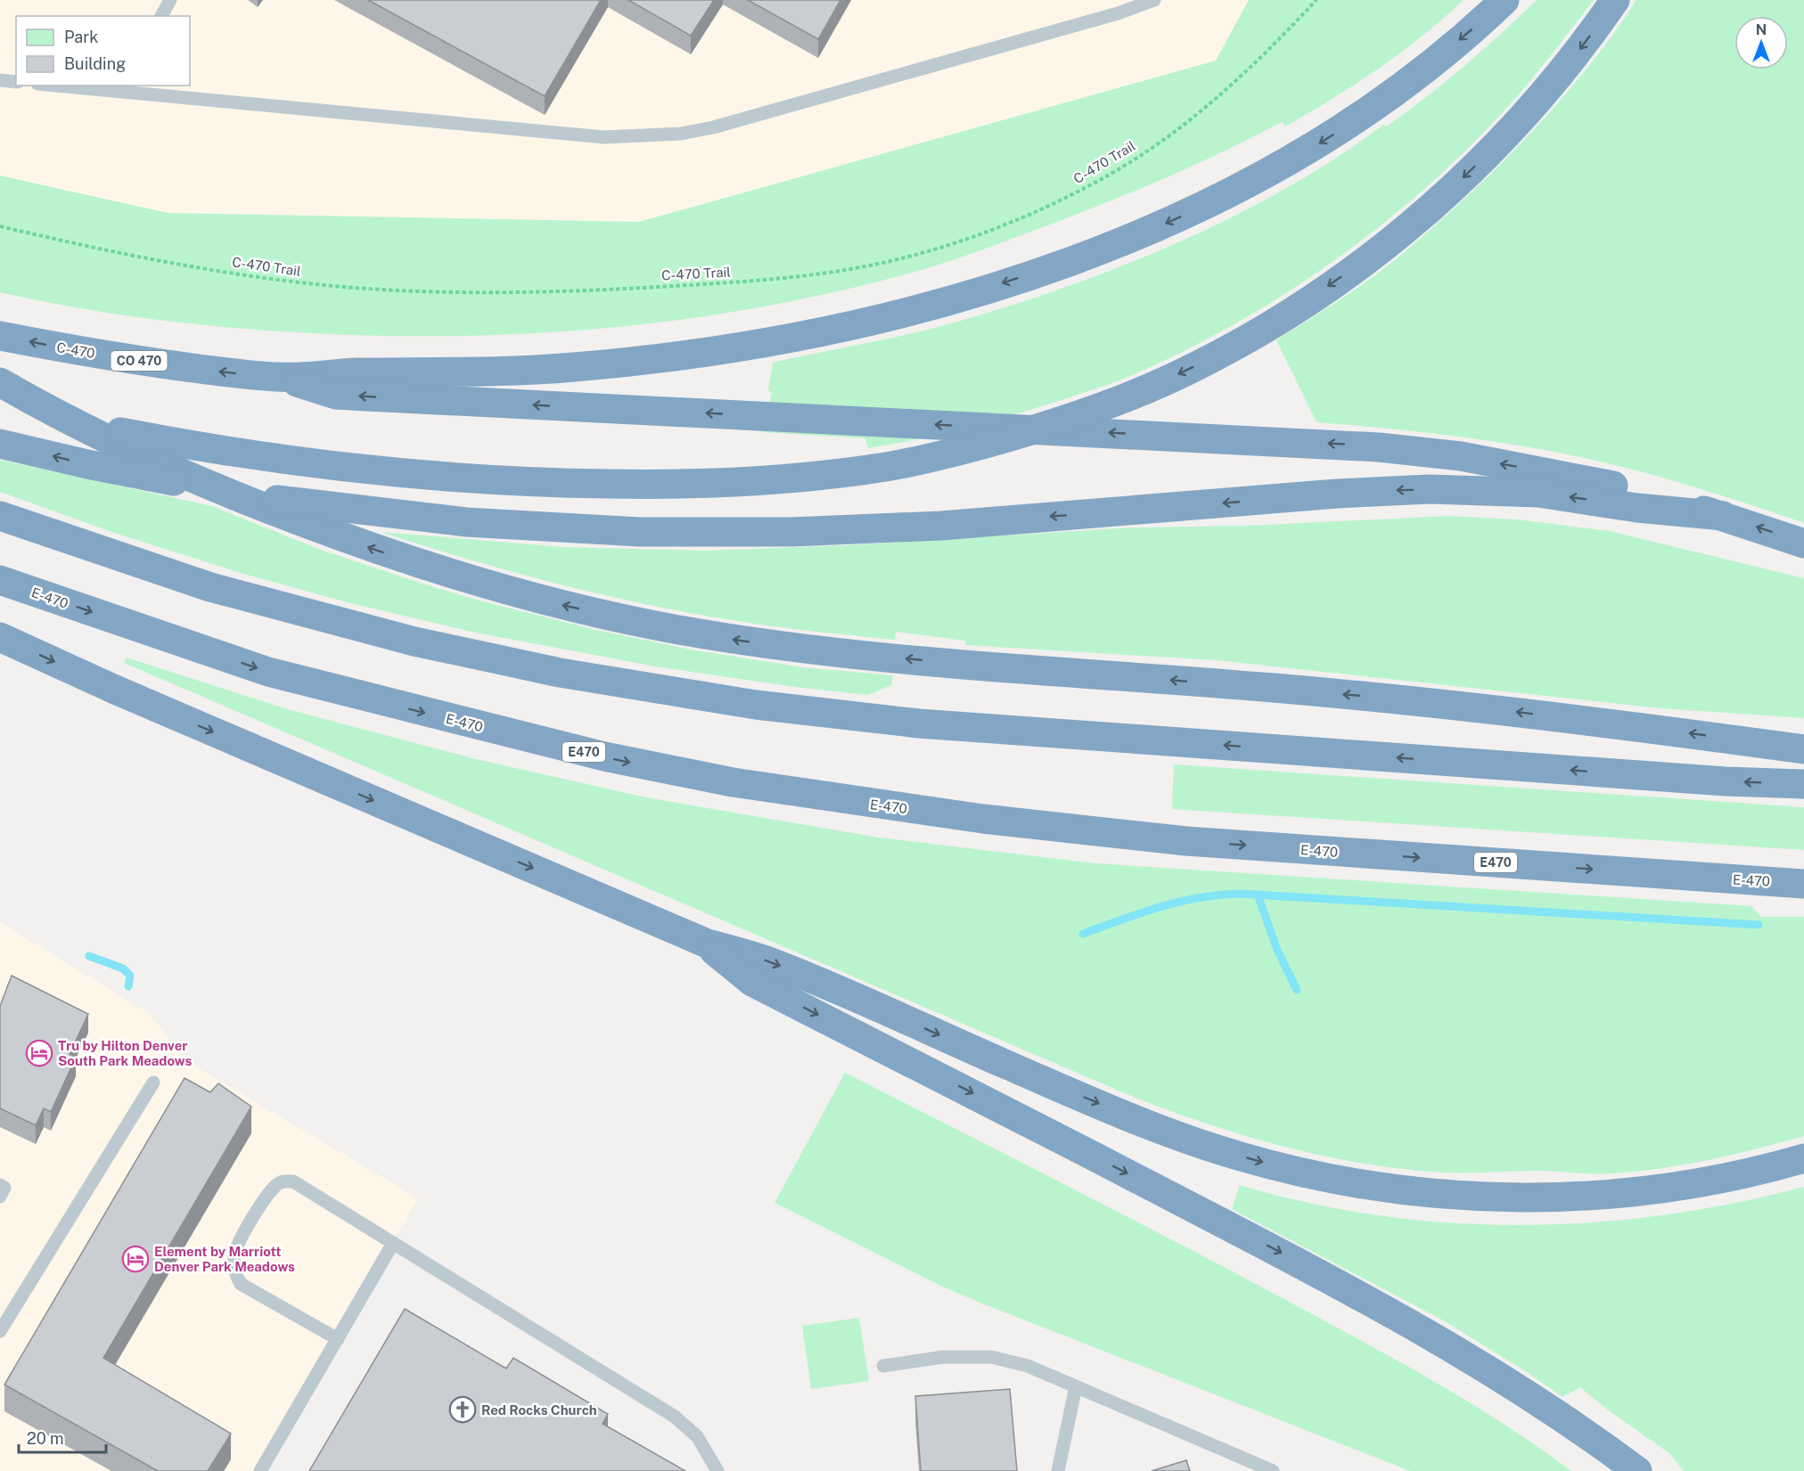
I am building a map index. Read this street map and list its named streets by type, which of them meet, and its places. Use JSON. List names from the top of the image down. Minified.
{"streets":{"highway":["C-470","CO 470","E-470","E470"],"path":["C-470 Trail"]},"places":{"hotel":["Tru by Hilton Denver South Park Meadows","Element by Marriott Denver Park Meadows"],"church":["Red Rocks Church"]},"legend":["Park","Building"],"scale_bar":"20 m","north":"top"}
